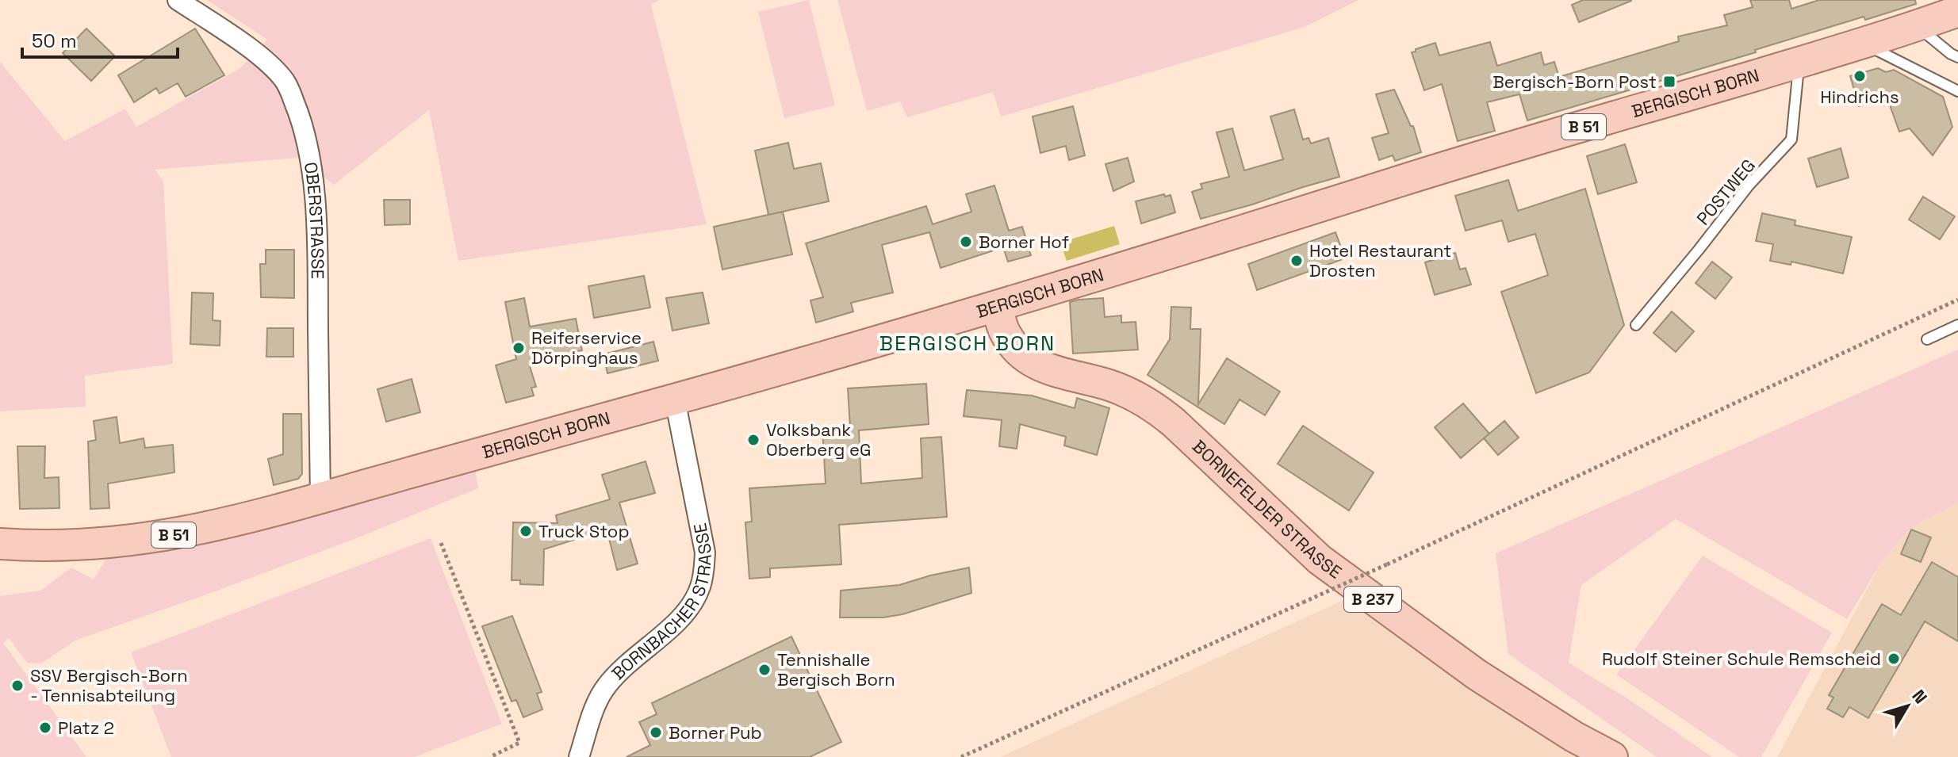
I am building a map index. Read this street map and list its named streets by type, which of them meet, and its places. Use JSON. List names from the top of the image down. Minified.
{"streets":{"main road":["BERGISCH BORN","B 51","BORNEFELDER STRASSE","B 237"],"street":["OBERSTRASSE","BORNBACHER STRASSE"],"lane":["POSTWEG"]},"crossings":[["BERGISCH BORN","POSTWEG"],["BERGISCH BORN","OBERSTRASSE"],["BERGISCH BORN","BORNEFELDER STRASSE"],["BERGISCH BORN","BORNBACHER STRASSE"]],"districts":["BERGISCH BORN"],"places":{"other":["Hindrichs","Borner Hof","Hotel Restaurant Drosten","Reiferservice Dörpinghaus","Volksbank Oberberg eG","Truck Stop","Rudolf Steiner Schule Remscheid","Tennishalle Bergisch Born","SSV Bergisch-Born - Tennisabteilung","Platz 2","Borner Pub"],"transit":["Bergisch-Born Post"]},"scale_bar":"50 m","north":"top right"}
